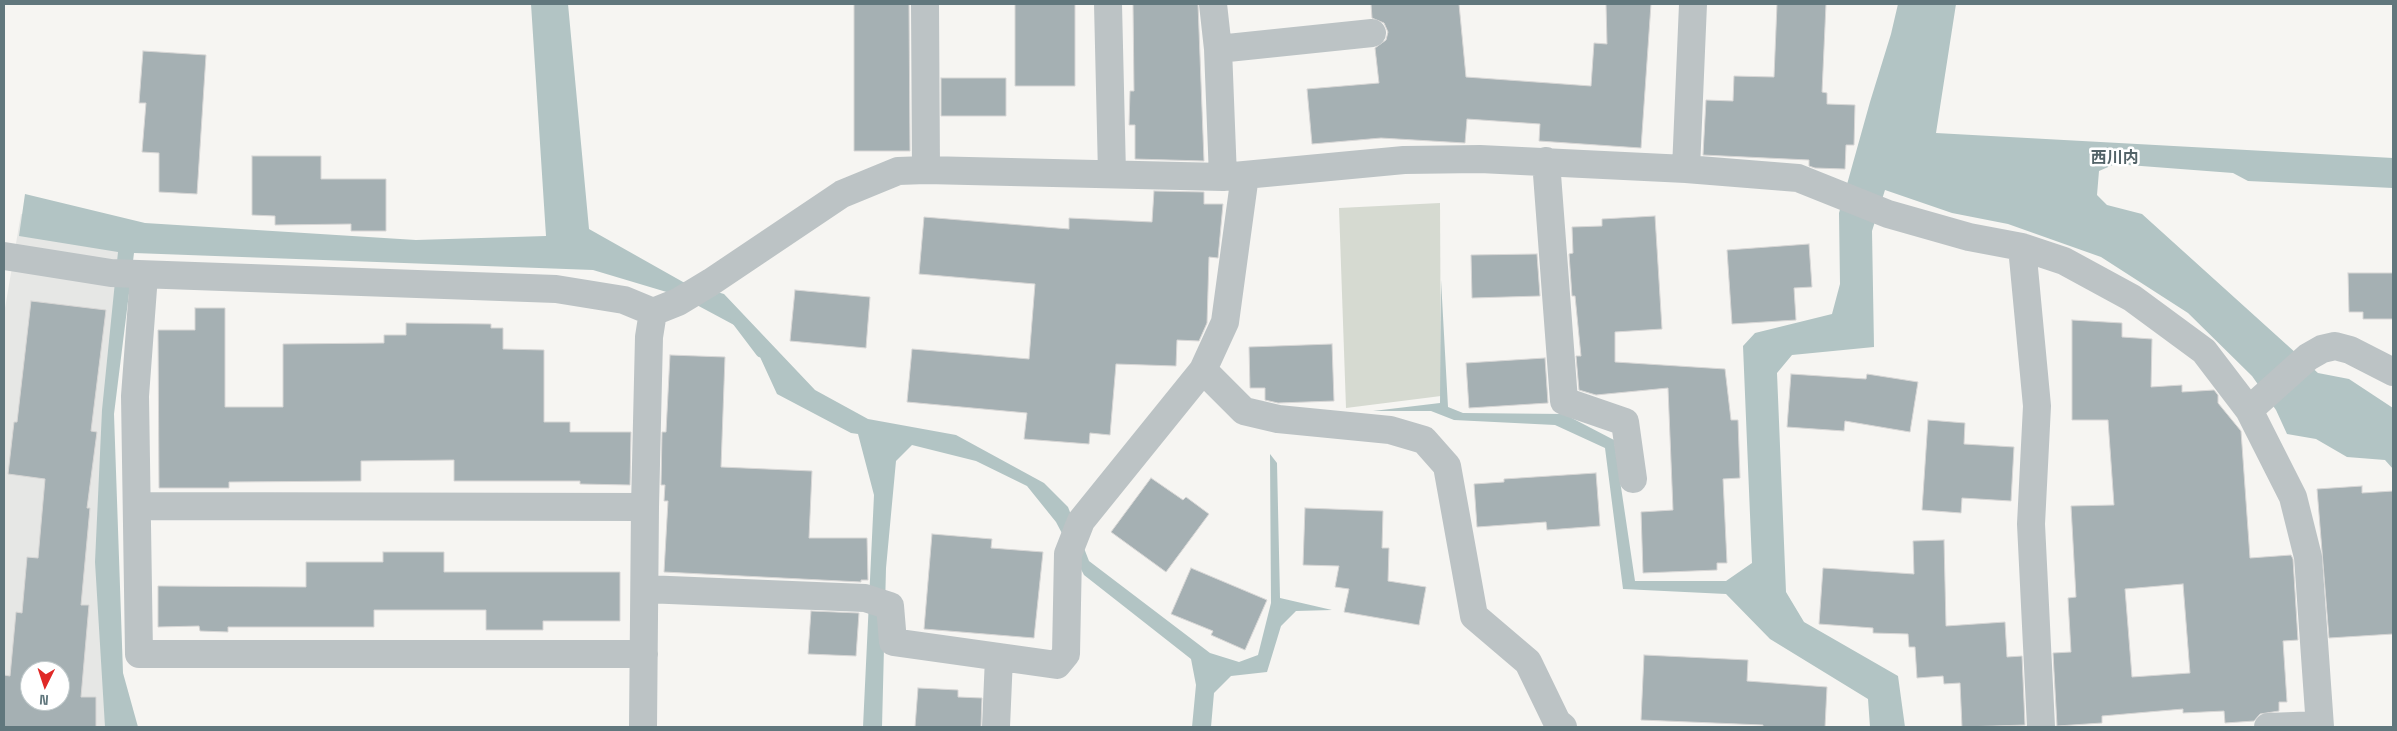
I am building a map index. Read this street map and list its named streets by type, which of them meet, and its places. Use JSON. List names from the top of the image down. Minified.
{"districts":["西川内"],"north":"bottom"}
